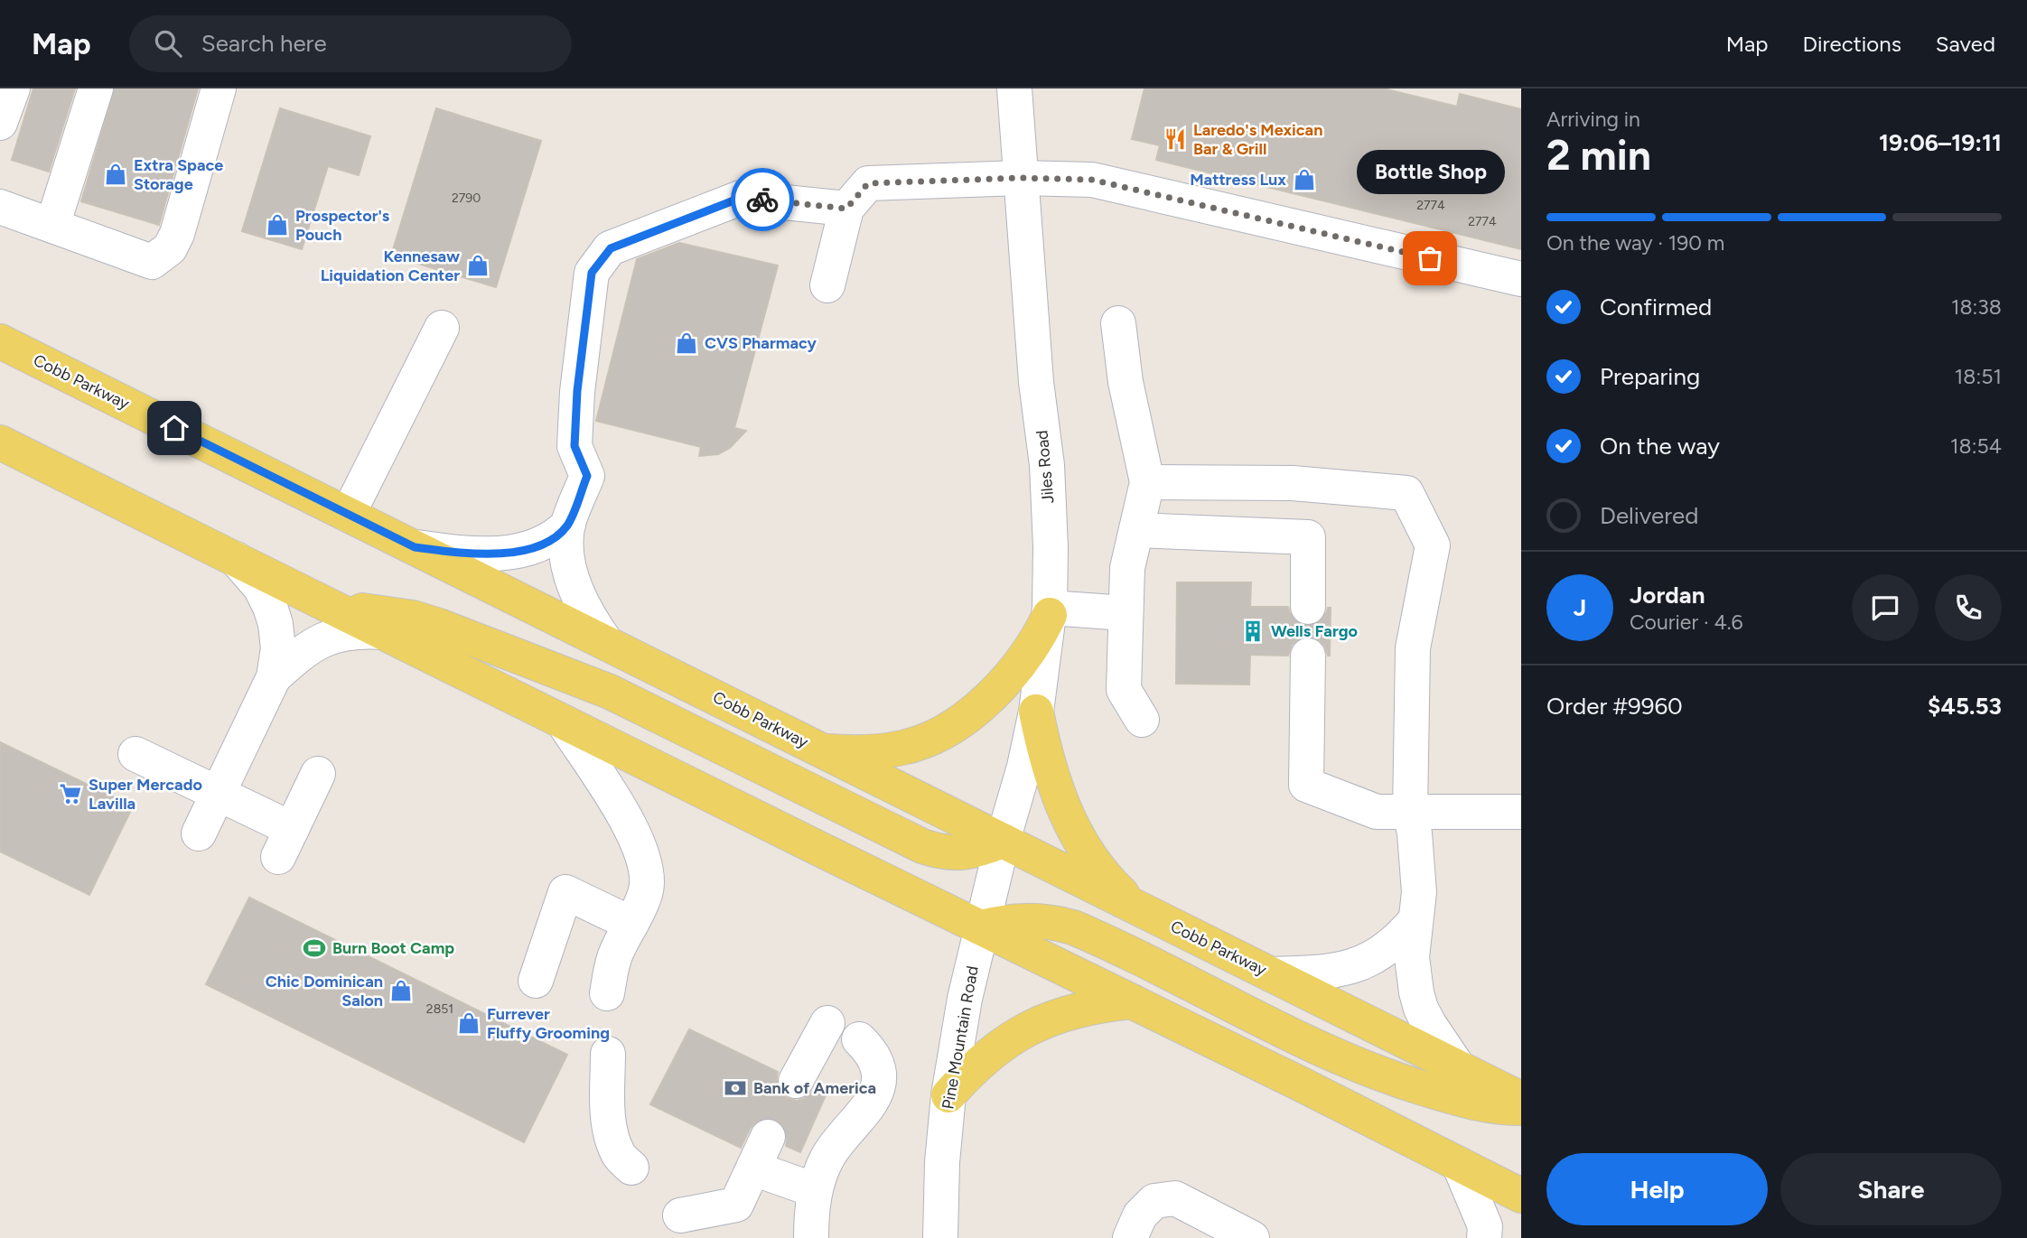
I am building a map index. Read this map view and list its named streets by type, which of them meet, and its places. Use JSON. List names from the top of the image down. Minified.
{"streets":{"main road":["Cobb Parkway"],"street":["Jiles Road","Pine Mountain Road"]},"crossings":[["Cobb Parkway","Jiles Road"],["Cobb Parkway","Pine Mountain Road"],["Jiles Road","Pine Mountain Road"]],"places":{"restaurant":["Laredo's Mexican Bar & Grill"],"shop":["Extra Space Storage","Mattress Lux","Prospector's Pouch","Kennesaw Liquidation Center","CVS Pharmacy","Chic Dominican Salon","Furrever Fluffy Grooming"],"other":["Bottle Shop"],"building":["Wells Fargo"],"supermarket":["Super Mercado Lavilla"],"sports":["Burn Boot Camp"],"bank":["Bank of America"]},"house_numbers":["2790","2774","2774","2851"],"page":{"header":"Map","search":"Search here","nav":["Map","Directions","Saved"],"heading":["2 min","Arriving in","19:06–19:11"],"panel":["Jordan","Courier · 4.6","Order #9960","$45.53"],"bubble":"Bottle Shop","bar":"On the way · 190 m","list":[["Confirmed","18:38"],["Preparing","18:51"],["On the way","18:54"],"Delivered"],"round":"J","buttons":["Help","Share"]}}
